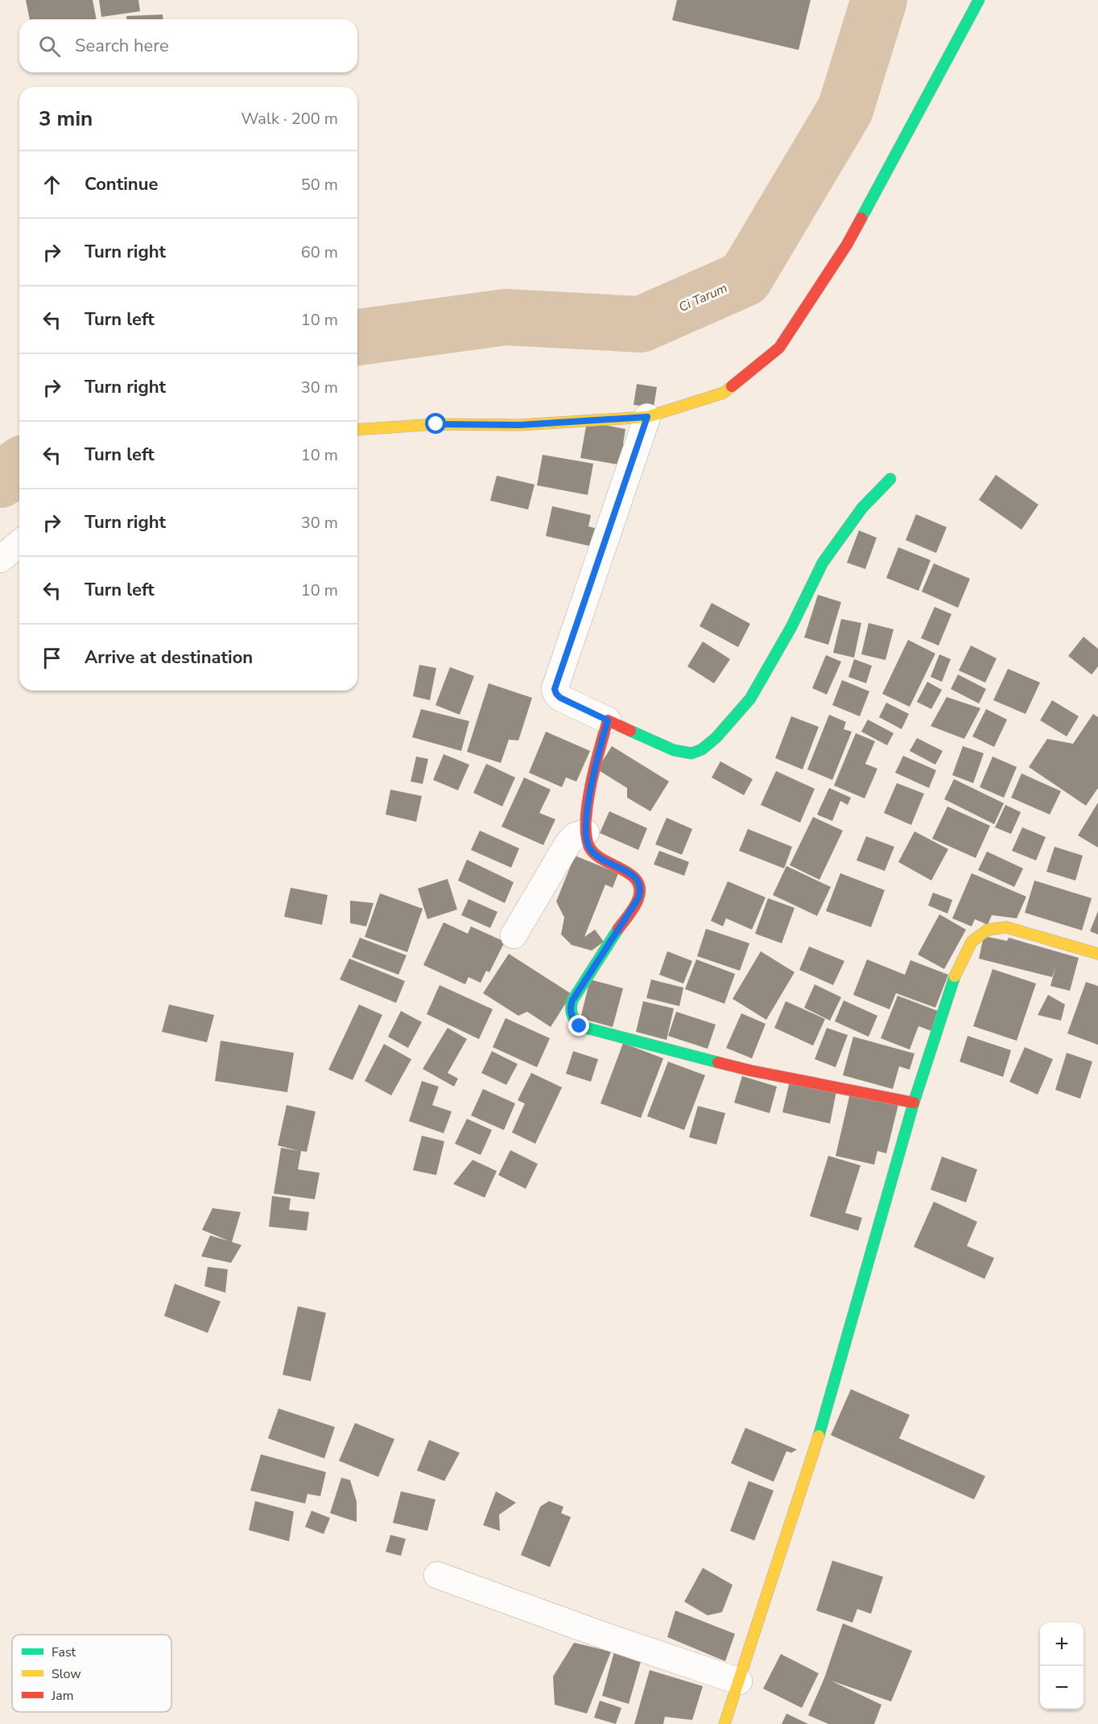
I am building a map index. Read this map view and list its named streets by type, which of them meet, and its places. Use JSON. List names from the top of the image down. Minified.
{"water":["Ci Tarum"],"legend":["Fast","Slow","Jam"],"page":{"search":"Search here","heading":["3 min","Walk · 200 m"],"list":[["Continue","50 m"],["Turn right","60 m"],["Turn left","10 m"],["Turn right","30 m"],["Turn left","10 m"],["Turn right","30 m"],["Turn left","10 m"],"Arrive at destination"],"map_buttons":["+","−"]}}
